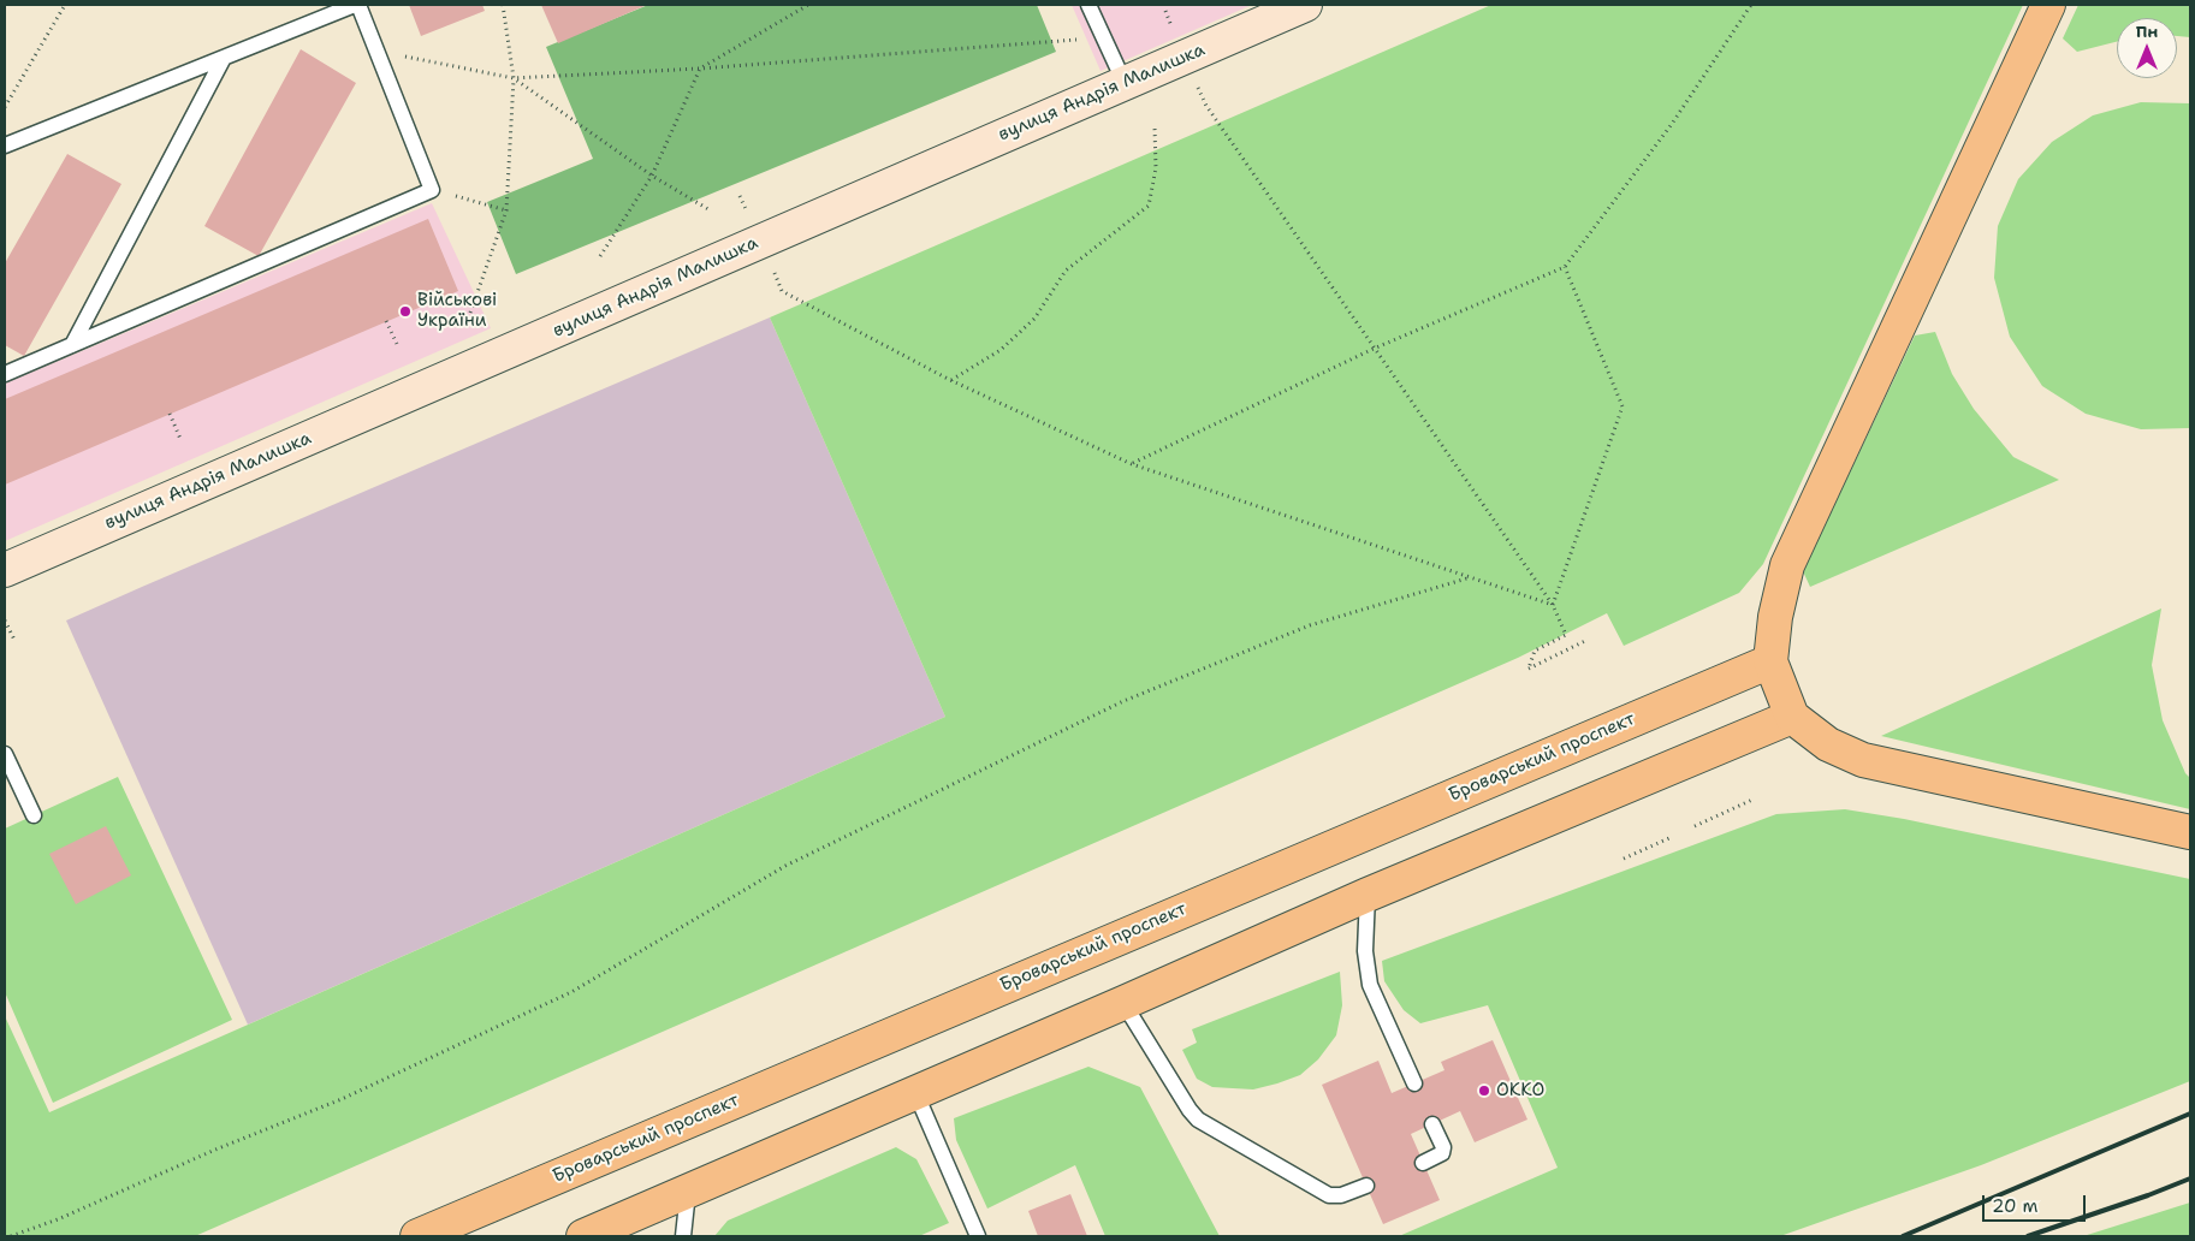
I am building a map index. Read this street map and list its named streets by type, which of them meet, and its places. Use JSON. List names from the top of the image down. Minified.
{"streets":{"main road":["Броварський проспект"],"street":["вулиця Андрія Малишка"]},"places":["Військові України","ОККО"],"scale_bar":"20 m","north":"top"}
